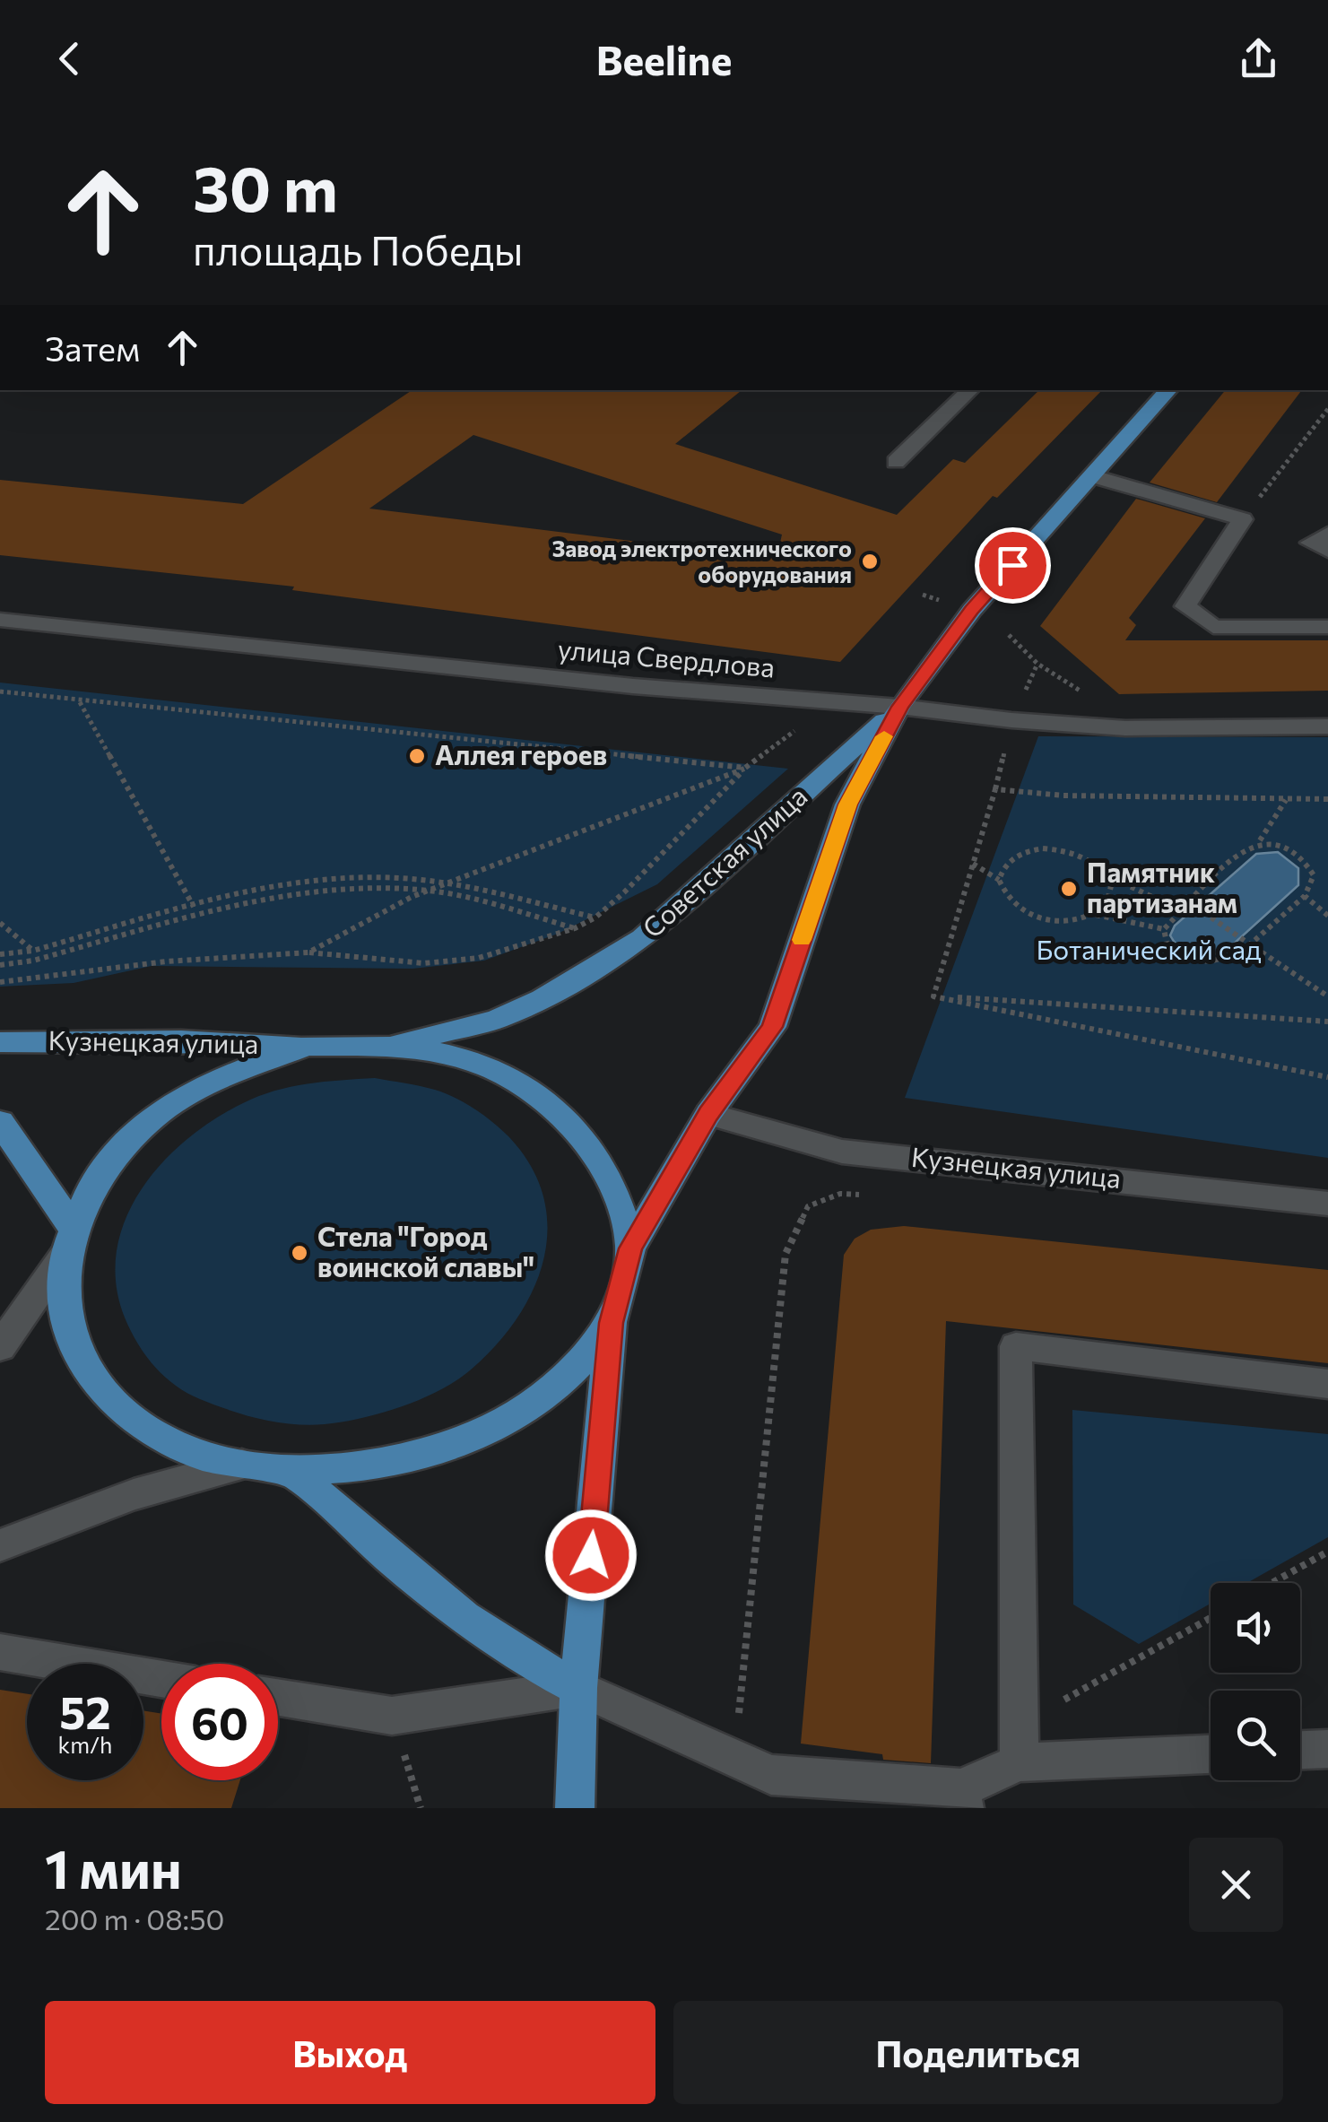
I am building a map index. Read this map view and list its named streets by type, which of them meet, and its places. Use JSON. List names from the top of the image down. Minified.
{"streets":{"main road":["Советская улица","Кузнецкая улица"],"street":["улица Свердлова"]},"crossings":[["улица Свердлова","Советская улица"],["Советская улица","Кузнецкая улица"]],"parks":["Ботанический сад"],"places":["Завод электротехнического оборудования","Аллея героев","Памятник партизанам","Стела \"Город воинской славы\""],"page":{"header":"Beeline","turn":["30 m","площадь Победы"],"then":"Затем","speed":"52 km/h","limit":"60","heading":["1 мин","200 m · 08:50"],"buttons":["Выход","Поделиться"]}}
